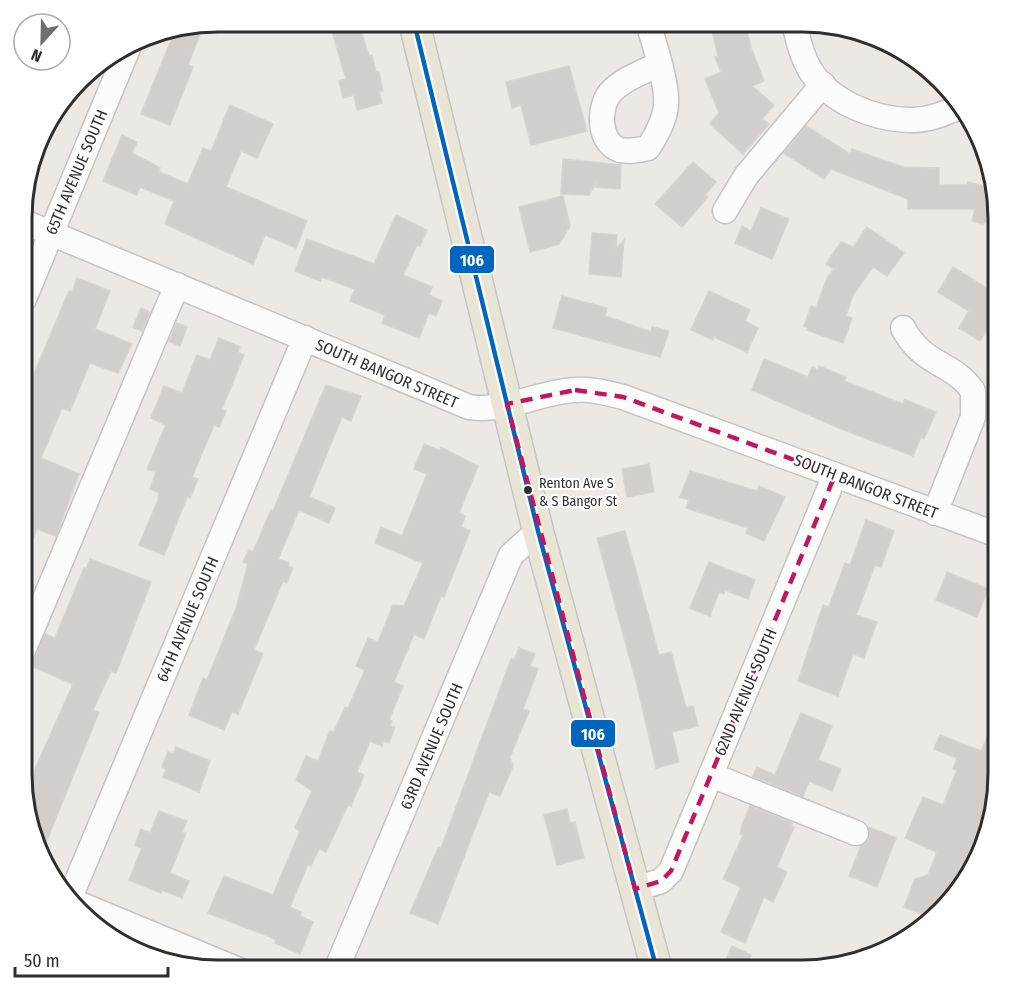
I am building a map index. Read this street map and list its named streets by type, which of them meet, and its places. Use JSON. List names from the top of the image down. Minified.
{"streets":{"street":["65TH AVENUE SOUTH","SOUTH BANGOR STREET","64TH AVENUE SOUTH","62ND AVENUE SOUTH","63RD AVENUE SOUTH"]},"crossings":[["65TH AVENUE SOUTH","SOUTH BANGOR STREET"],["SOUTH BANGOR STREET","64TH AVENUE SOUTH"],["SOUTH BANGOR STREET","62ND AVENUE SOUTH"]],"places":["Renton Ave S & S Bangor St"],"lines":["transit line 106"],"scale_bar":"50 m","north":"bottom"}
